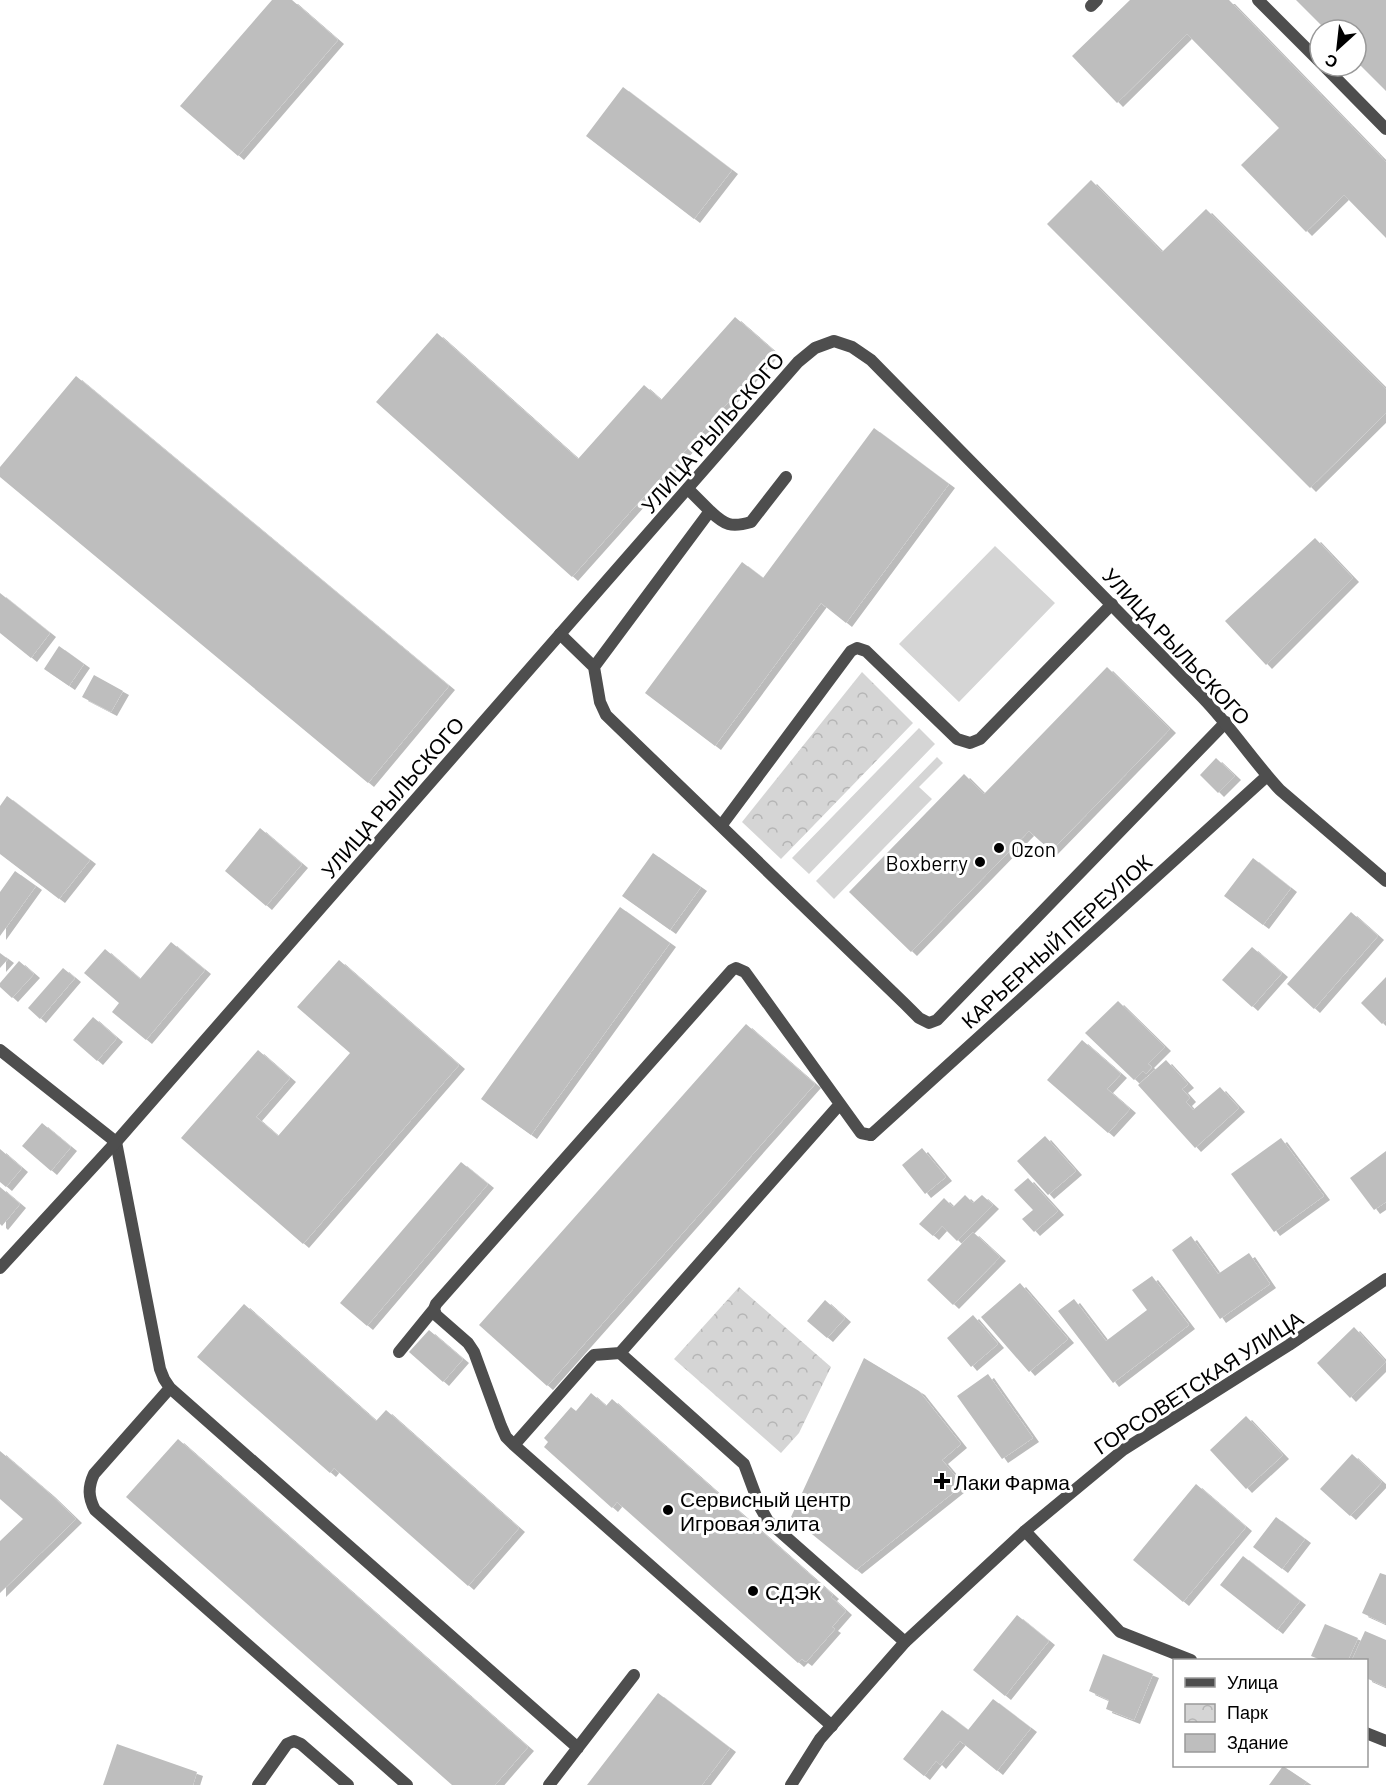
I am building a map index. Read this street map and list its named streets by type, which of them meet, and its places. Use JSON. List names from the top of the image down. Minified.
{"streets":{"street":["УЛИЦА РЫЛЬСКОГО","КАРЬЕРНЫЙ ПЕРЕУЛОК","ГОРСОВЕТСКАЯ УЛИЦА"]},"crossings":[["УЛИЦА РЫЛЬСКОГО","КАРЬЕРНЫЙ ПЕРЕУЛОК"]],"places":{"other":["Ozon","Boxberry","Сервисный центр Игровая элита","СДЭК"],"health":["Лаки Фарма"]},"legend":["Улица","Парк","Здание"],"north":"bottom left"}
